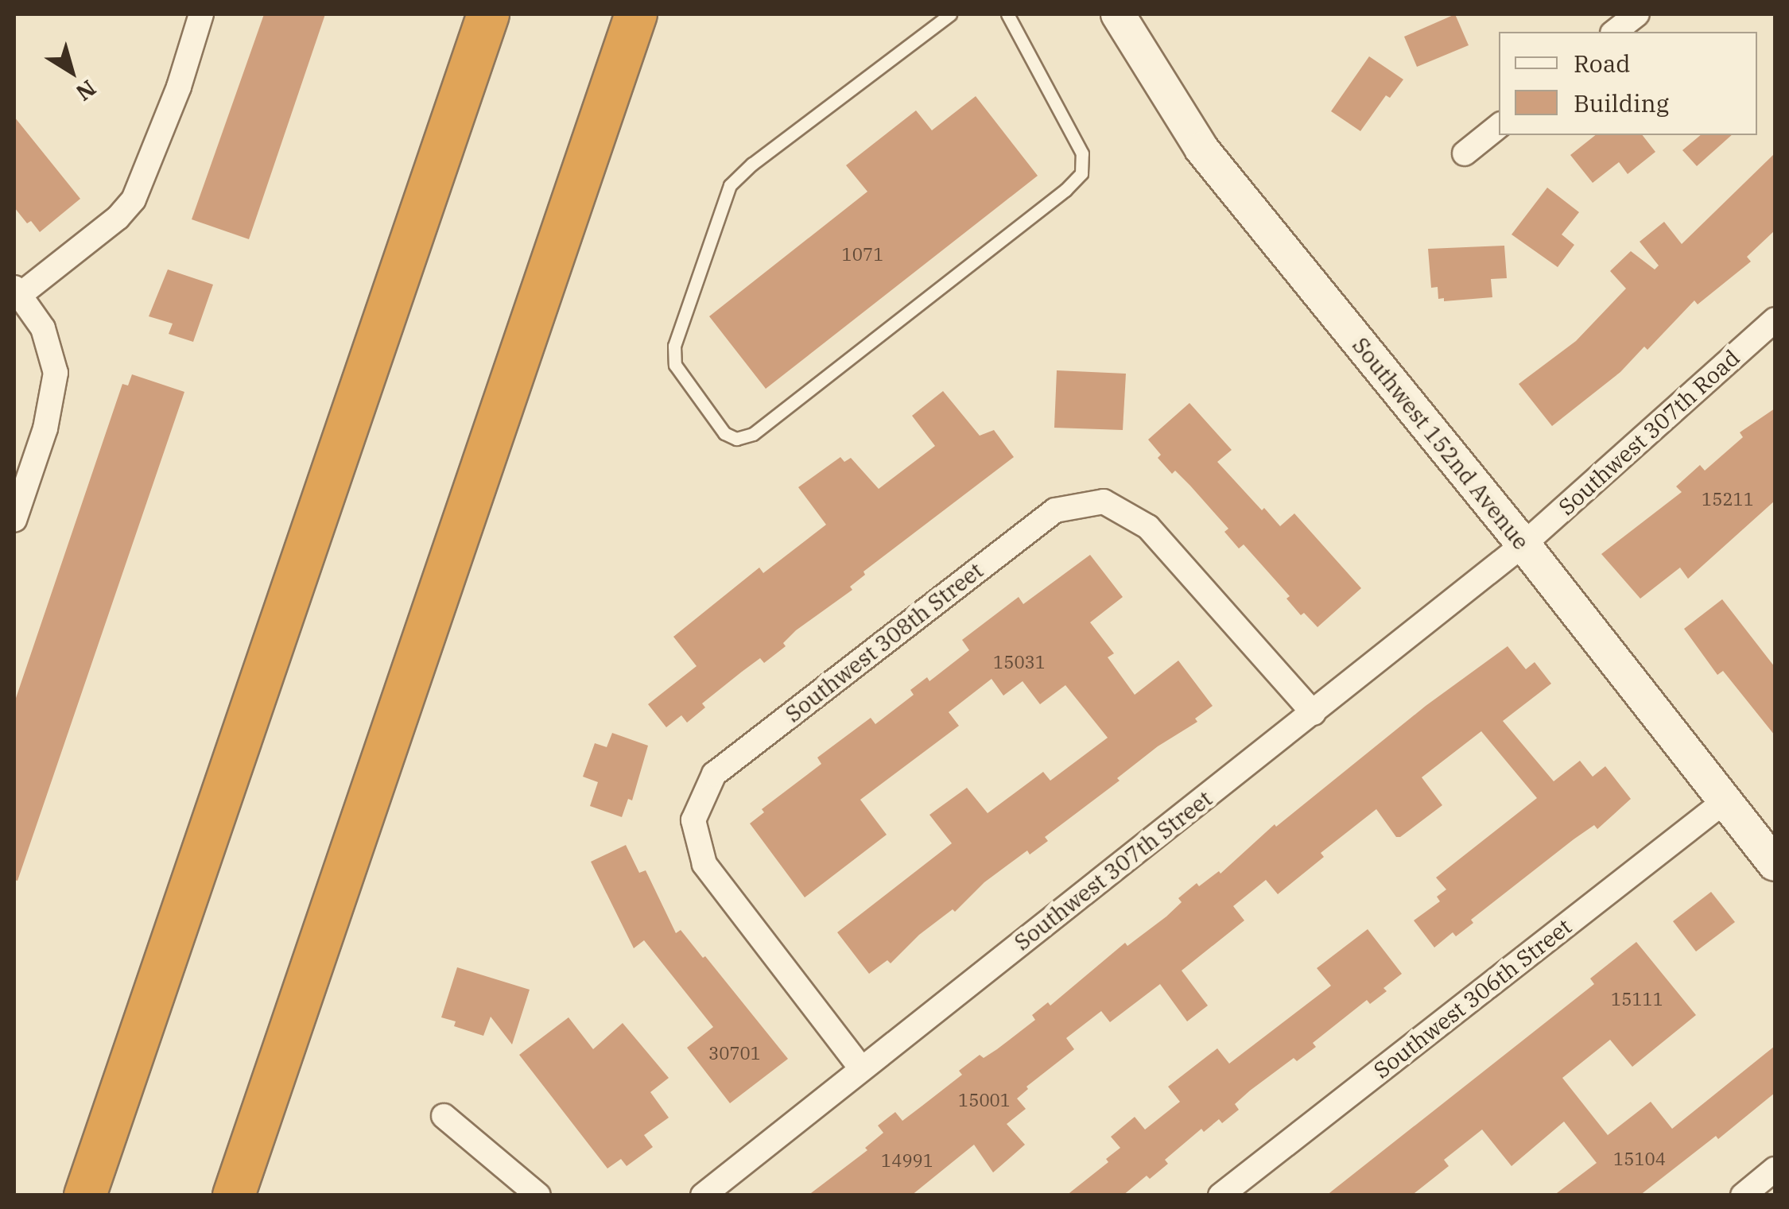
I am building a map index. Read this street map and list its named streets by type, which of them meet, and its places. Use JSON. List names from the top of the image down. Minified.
{"streets":{"street":["Southwest 307th Road","Southwest 152nd Avenue","Southwest 308th Street","Southwest 307th Street","Southwest 306th Street"]},"crossings":[["Southwest 307th Road","Southwest 152nd Avenue"],["Southwest 307th Road","Southwest 307th Street"],["Southwest 152nd Avenue","Southwest 307th Street"],["Southwest 152nd Avenue","Southwest 306th Street"],["Southwest 308th Street","Southwest 307th Street"]],"house_numbers":["1071","15211","15031","15111","30701","15001","15104","14991"],"legend":["Road","Building"],"north":"bottom right"}
